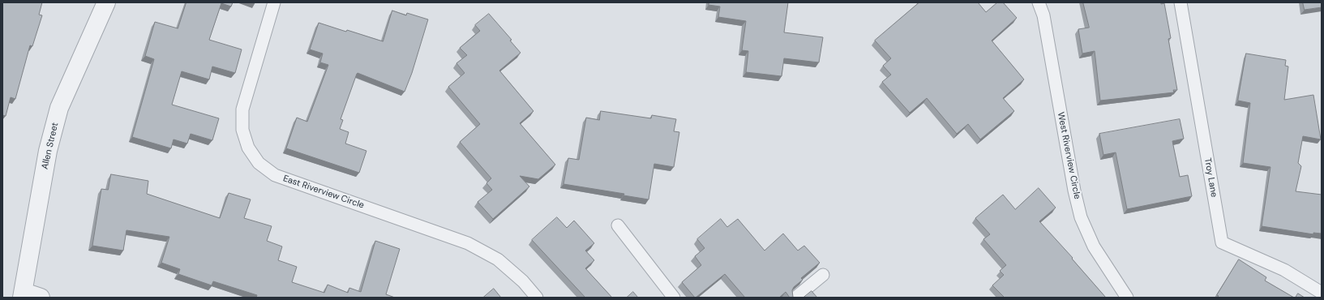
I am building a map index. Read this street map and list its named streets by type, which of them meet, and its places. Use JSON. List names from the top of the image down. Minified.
{"streets":{"street":["Allen Street"],"lane":["West Riverview Circle","Troy Lane","East Riverview Circle"]}}
